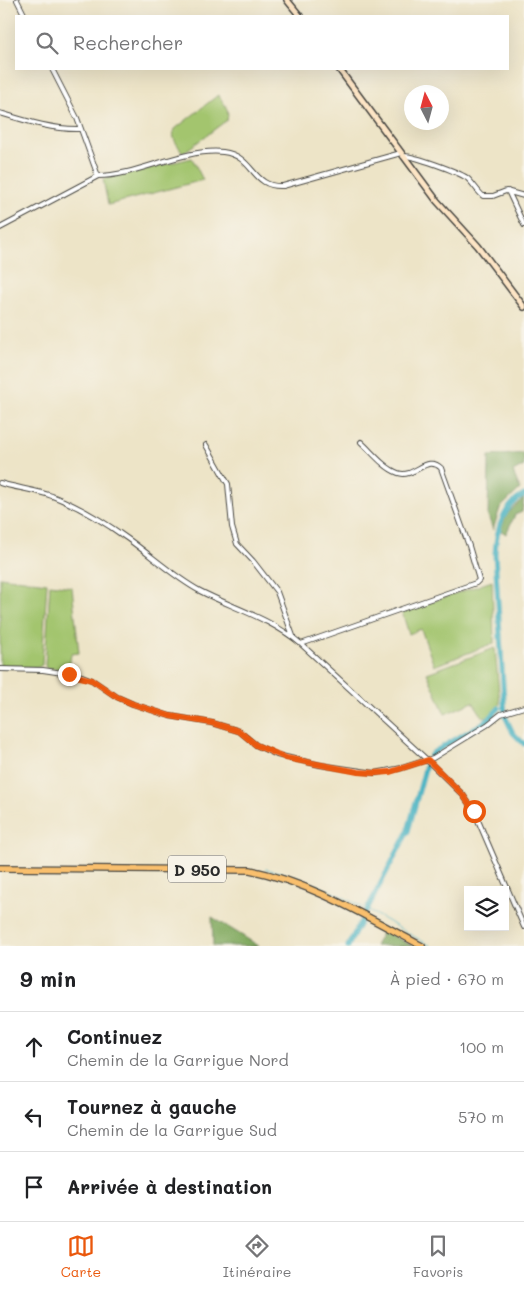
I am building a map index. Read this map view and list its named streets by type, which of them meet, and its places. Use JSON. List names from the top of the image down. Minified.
{"streets":{"main road":["D 950"]},"north":"top","page":{"search":"Rechercher","heading":["9 min","À pied · 670 m"],"list":[["Continuez","Chemin de la Garrigue Nord","100 m"],["Tournez à gauche","Chemin de la Garrigue Sud","570 m"],"Arrivée à destination"],"nav":["Carte","Itinéraire","Favoris"]}}
